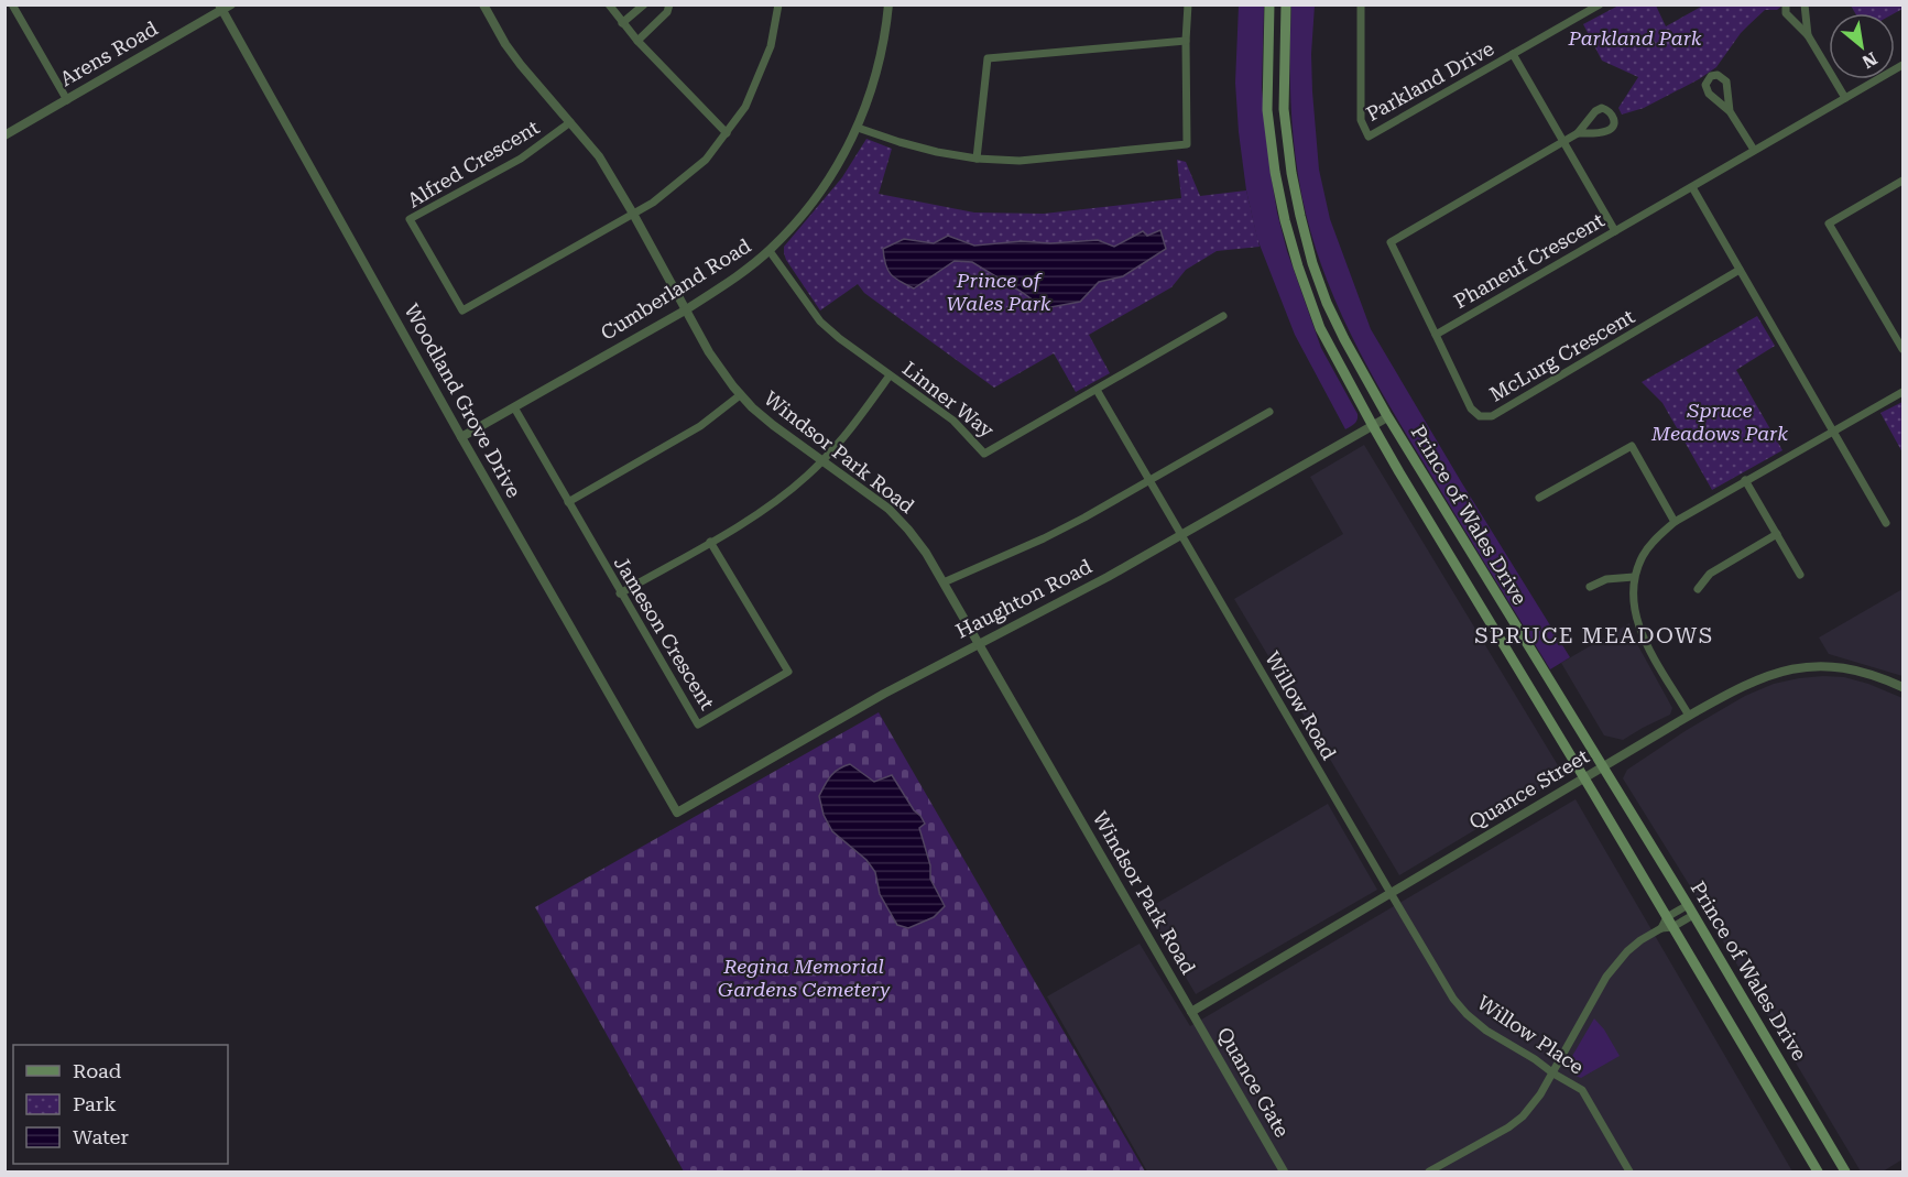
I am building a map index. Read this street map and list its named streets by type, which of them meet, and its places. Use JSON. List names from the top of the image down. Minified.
{"streets":{"main road":["Prince of Wales Drive"],"street":["Arens Road","Parkland Drive","Alfred Crescent","Phaneuf Crescent","Cumberland Road","McLurg Crescent","Linner Way","Woodland Grove Drive","Windsor Park Road","Haughton Road","Jameson Crescent","Willow Road","Quance Street","Willow Place","Quance Gate"]},"crossings":[["Arens Road","Woodland Grove Drive"],["Alfred Crescent","Windsor Park Road"],["Phaneuf Crescent","McLurg Crescent"],["Cumberland Road","Linner Way"],["Cumberland Road","Woodland Grove Drive"],["Cumberland Road","Windsor Park Road"],["Cumberland Road","Jameson Crescent"],["Woodland Grove Drive","Haughton Road"],["Windsor Park Road","Haughton Road"],["Windsor Park Road","Quance Street"],["Windsor Park Road","Quance Gate"],["Prince of Wales Drive","Haughton Road"],["Prince of Wales Drive","Quance Street"],["Haughton Road","Willow Road"],["Willow Road","Quance Street"],["Willow Road","Willow Place"],["Quance Street","Willow Place"],["Quance Street","Quance Gate"]],"districts":["SPRUCE MEADOWS"],"parks":["Parkland Park","Prince of Wales Park","Spruce Meadows Park","Regina Memorial Gardens Cemetery"],"legend":["Road","Park","Water"],"north":"bottom right"}
